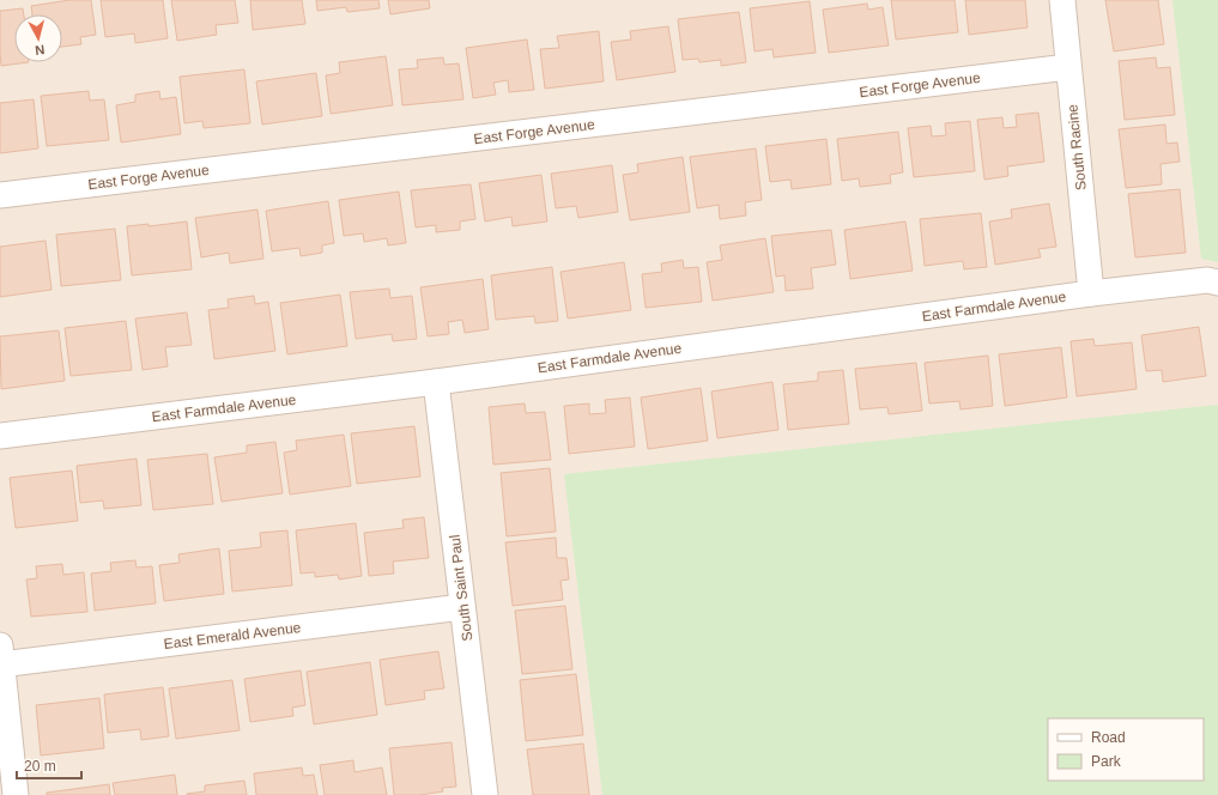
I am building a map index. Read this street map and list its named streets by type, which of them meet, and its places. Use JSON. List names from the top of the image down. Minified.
{"streets":{"street":["East Forge Avenue","South Racine","East Farmdale Avenue","South Saint Paul","East Emerald Avenue"]},"crossings":[["East Forge Avenue","South Racine"],["South Racine","East Farmdale Avenue"],["East Farmdale Avenue","South Saint Paul"],["South Saint Paul","East Emerald Avenue"]],"legend":["Road","Park"],"scale_bar":"20 m","north":"bottom"}
